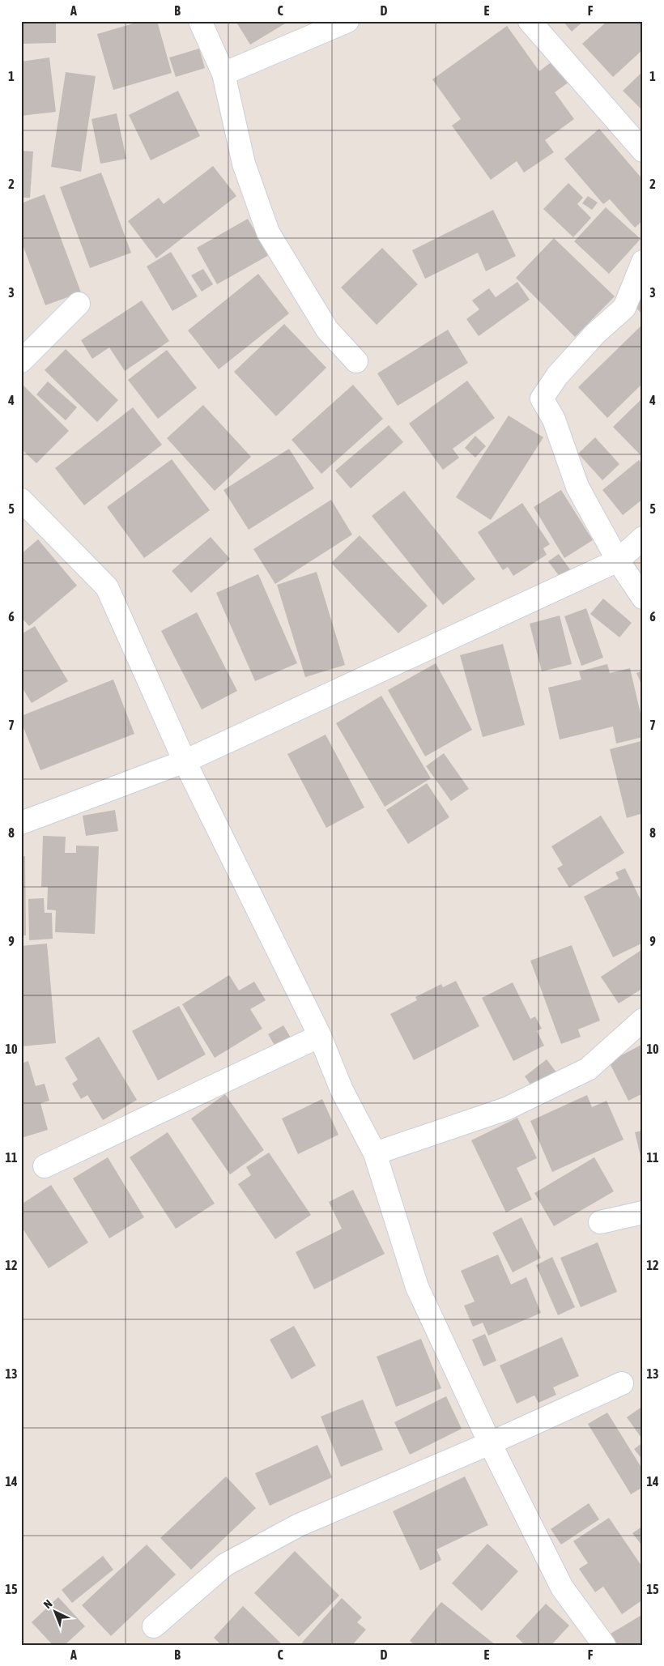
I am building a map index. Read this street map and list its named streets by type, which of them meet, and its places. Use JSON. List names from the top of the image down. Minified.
{"north":"top left","grid":{"columns":["A","B","C","D","E","F"],"rows":["1","2","3","4","5","6","7","8","9","10","11","12","13","14","15"]}}
